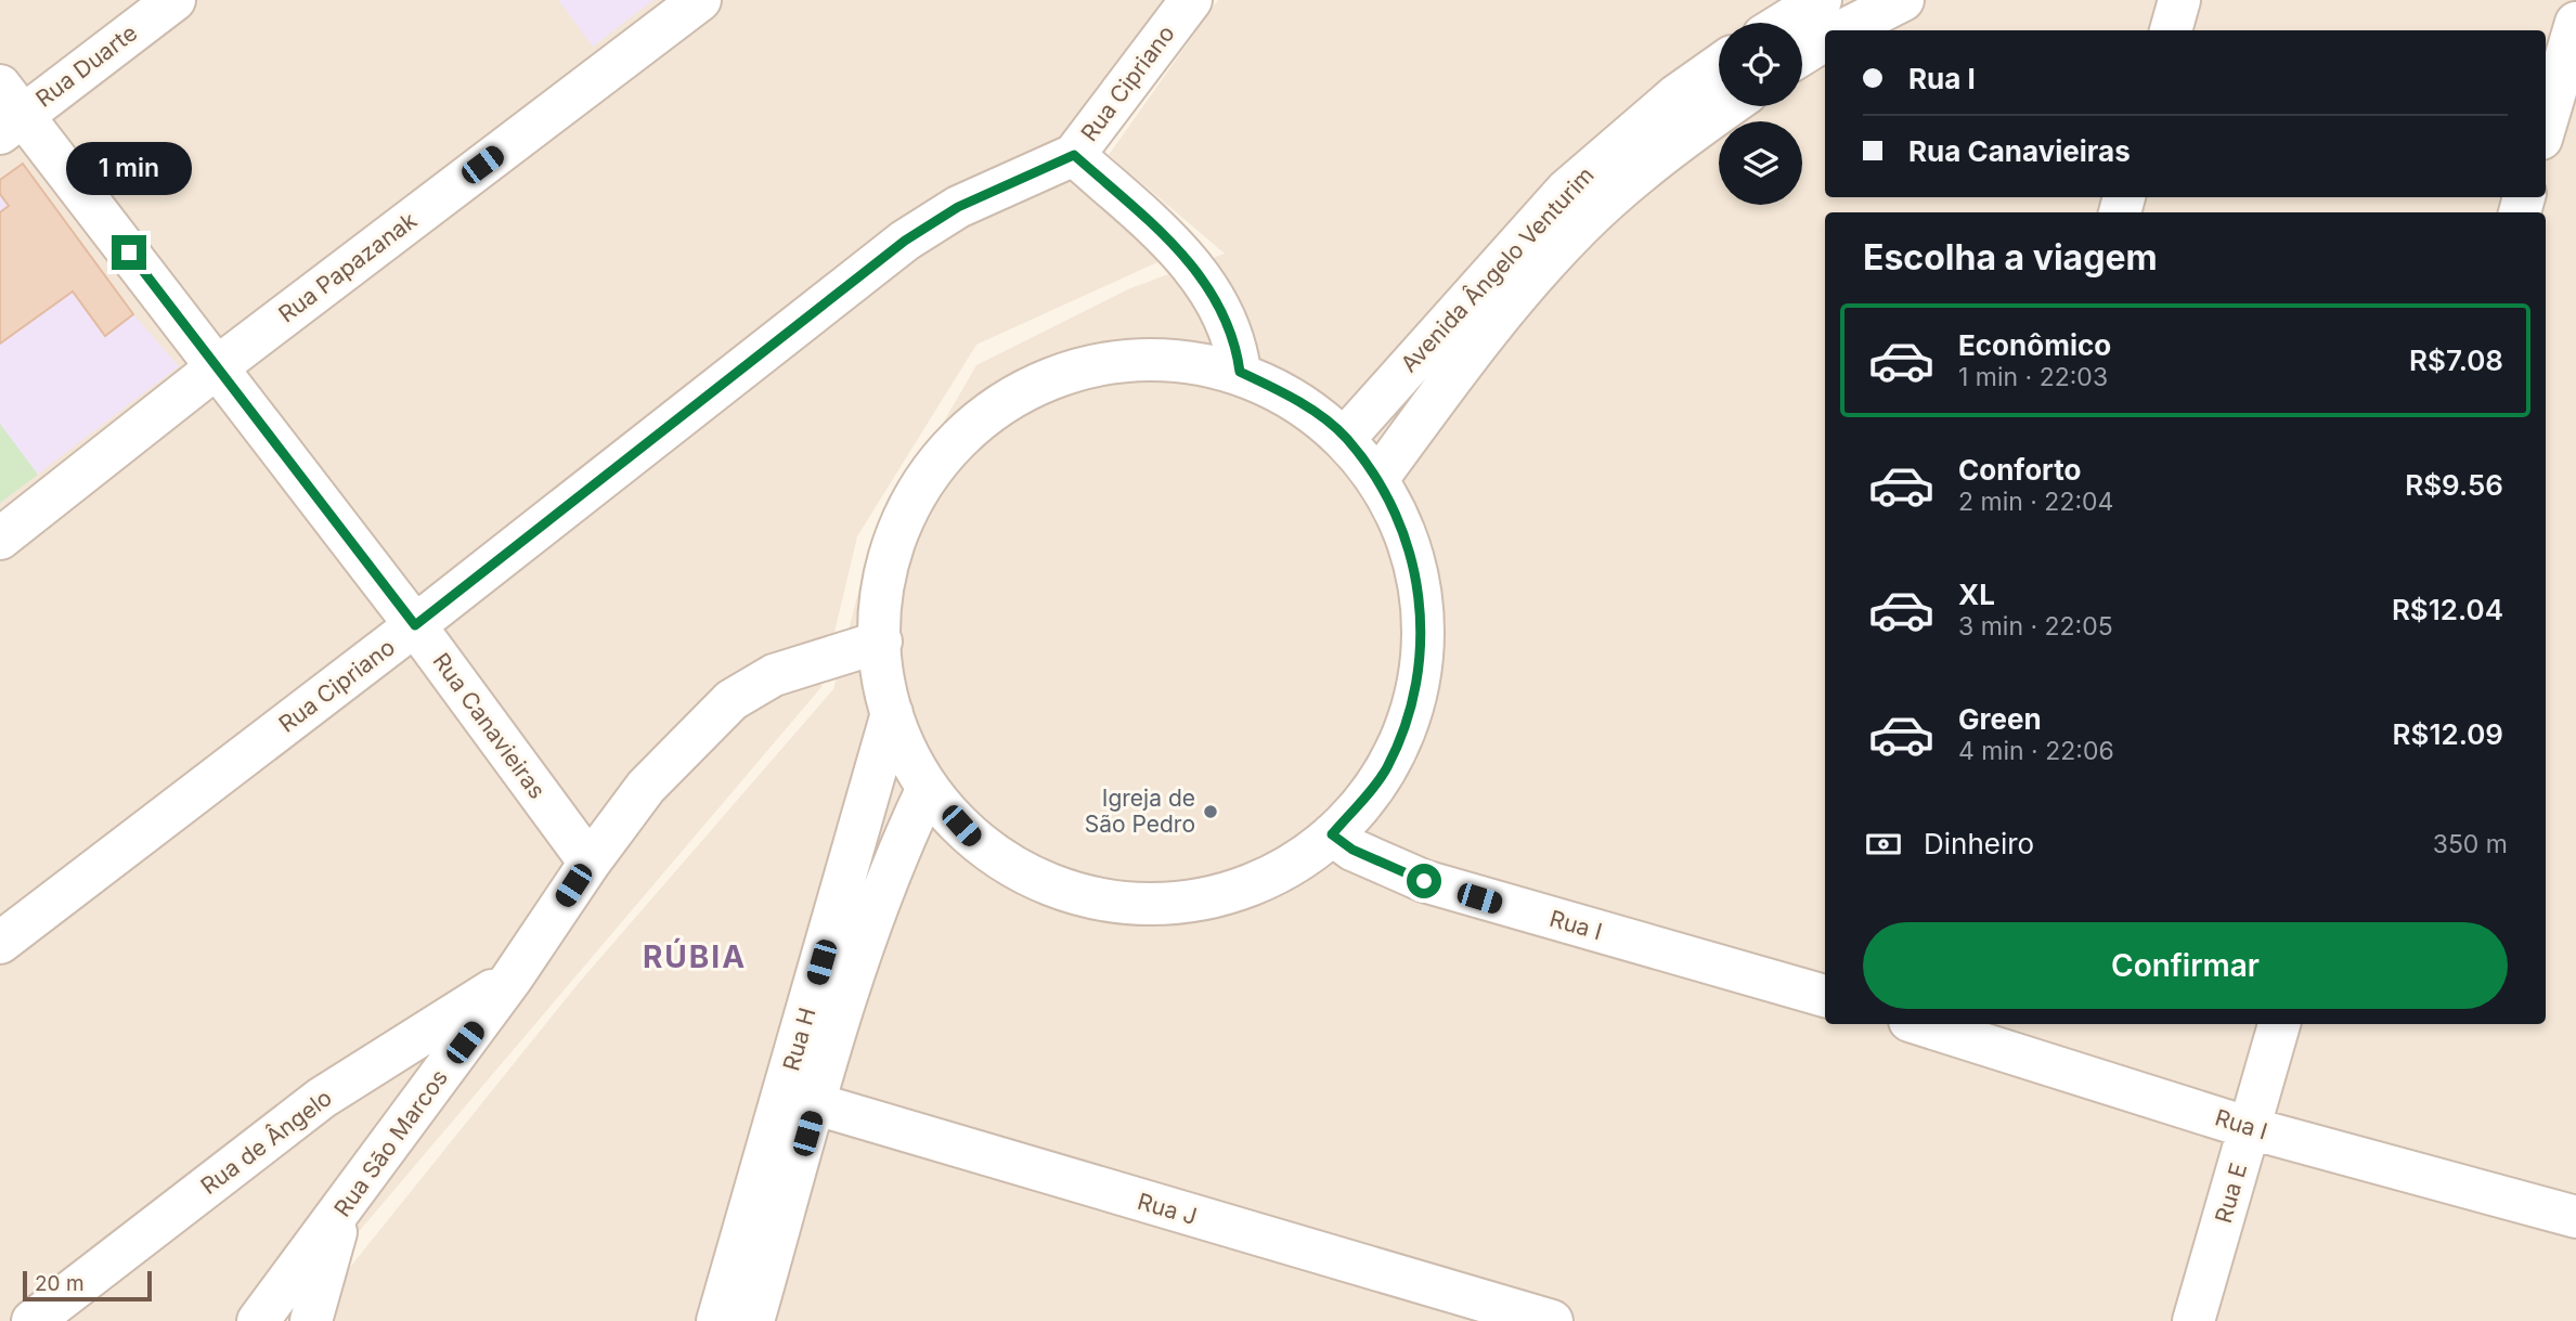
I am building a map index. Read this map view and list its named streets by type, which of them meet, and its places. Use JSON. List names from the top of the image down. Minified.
{"streets":{"street":["Rua Duarte","Rua Cipriano","Rua Papazanak","Avenida Ângelo Venturim","Rua Canavieiras","Rua I","Rua H","Rua de Ângelo","Rua São Marcos","Rua E","Rua J"]},"crossings":[["Rua Duarte","Rua Canavieiras"],["Rua Cipriano","Rua Canavieiras"],["Rua Papazanak","Rua Canavieiras"],["Rua Canavieiras","Rua São Marcos"],["Rua I","Rua E"],["Rua H","Rua J"],["Rua de Ângelo","Rua São Marcos"]],"districts":["RÚBIA"],"places":["Igreja de São Pedro"],"scale_bar":"20 m","page":{"banner":["Rua I","Rua Canavieiras"],"bubble":"1 min","heading":"Escolha a viagem","list":[{"name":"Econômico","note":"1 min · 22:03","value":"R$7.08"},{"name":"Conforto","note":"2 min · 22:04","value":"R$9.56"},{"name":"XL","note":"3 min · 22:05","value":"R$12.04"},{"name":"Green","note":"4 min · 22:06","value":"R$12.09"}],"pay":["Dinheiro","350 m"],"buttons":"Confirmar","scale":"20 m"}}
